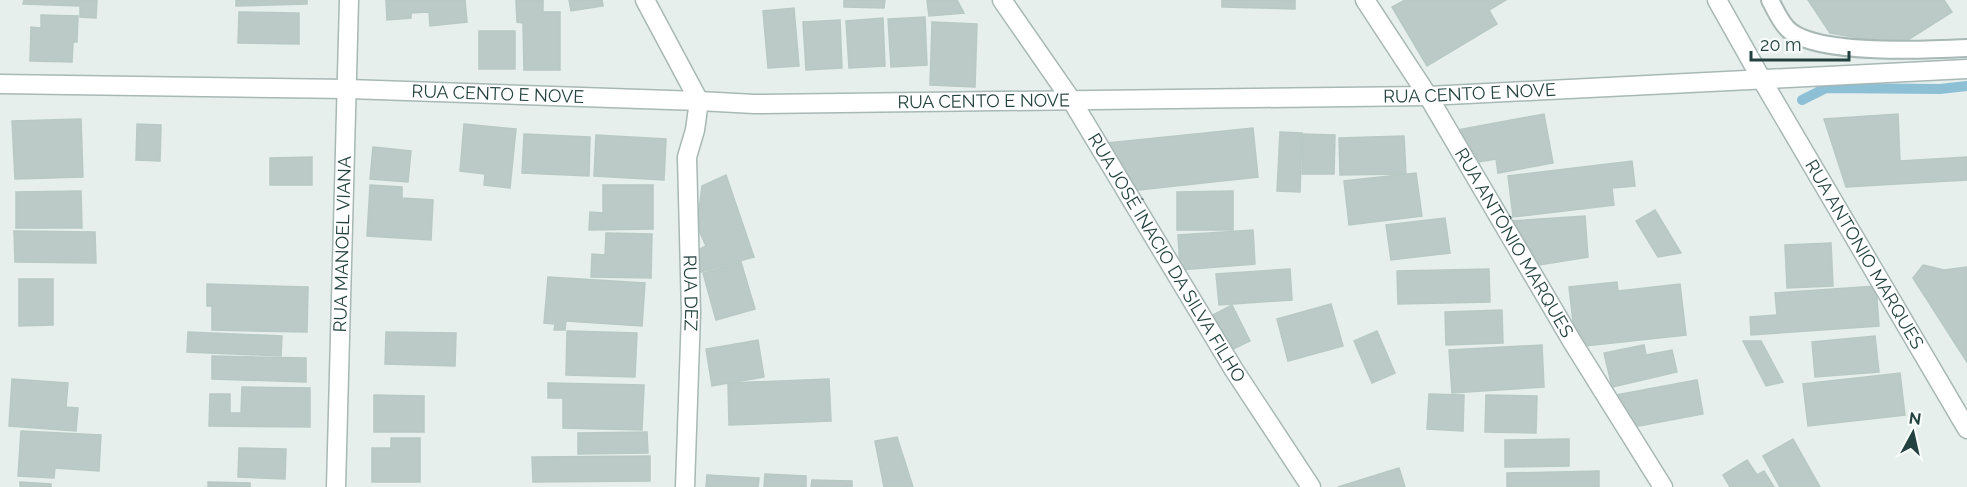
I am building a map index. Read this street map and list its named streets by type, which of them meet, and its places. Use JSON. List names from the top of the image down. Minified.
{"streets":{"street":["RUA CENTO E NOVE","RUA ANTÔNIO MARQUES","RUA MANOEL VIANA","RUA ANTONIO MARQUES","RUA JOSÉ INACIO DA SILVA FILHO","RUA DEZ"]},"crossings":[["RUA CENTO E NOVE","RUA ANTÔNIO MARQUES"],["RUA CENTO E NOVE","RUA MANOEL VIANA"],["RUA CENTO E NOVE","RUA ANTONIO MARQUES"],["RUA CENTO E NOVE","RUA JOSÉ INACIO DA SILVA FILHO"],["RUA CENTO E NOVE","RUA DEZ"]],"scale_bar":"20 m","north":"top"}
